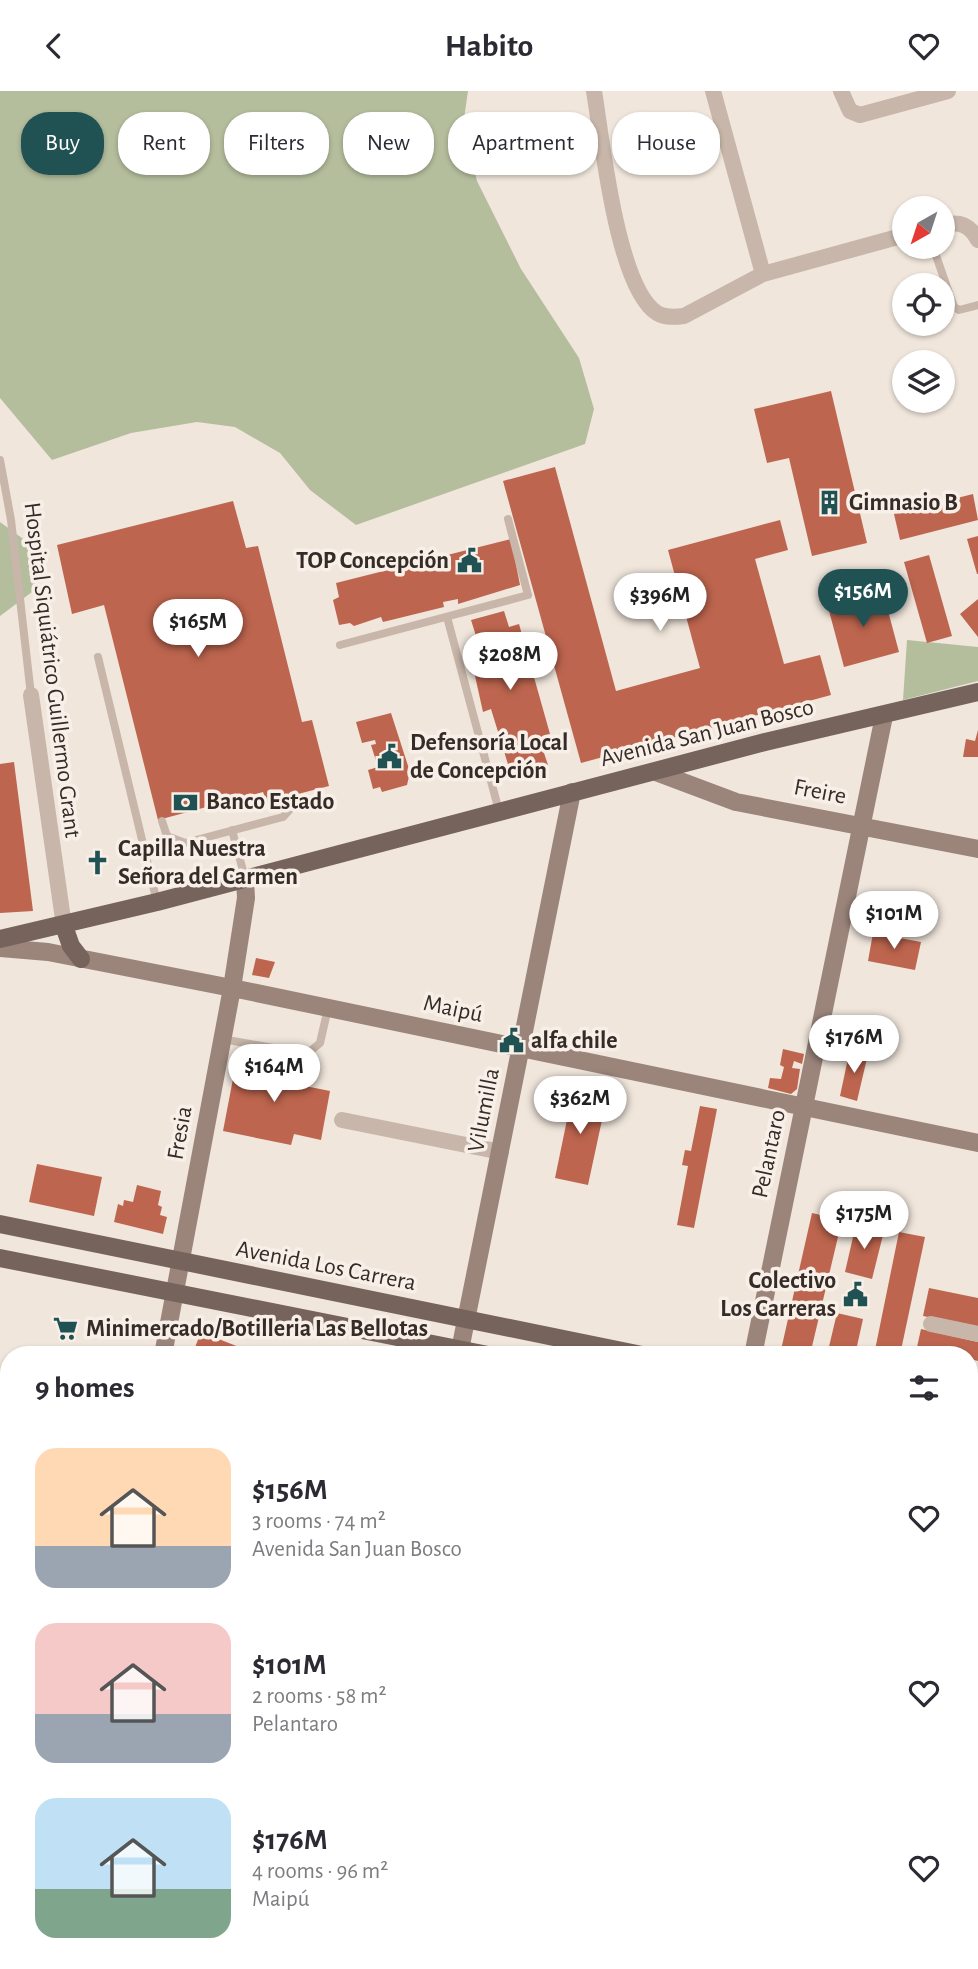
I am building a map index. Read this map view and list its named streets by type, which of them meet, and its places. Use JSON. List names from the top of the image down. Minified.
{"streets":{"main road":["Avenida San Juan Bosco","Avenida Los Carrera"],"street":["Hospital Siquiátrico Guillermo Grant","Freire","Maipú","Vilumilla","Fresia","Pelantaro"]},"crossings":[["Hospital Siquiátrico Guillermo Grant","Avenida San Juan Bosco"],["Avenida San Juan Bosco","Freire"],["Avenida San Juan Bosco","Vilumilla"],["Avenida San Juan Bosco","Fresia"],["Avenida San Juan Bosco","Pelantaro"],["Freire","Pelantaro"],["Maipú","Vilumilla"],["Maipú","Fresia"],["Maipú","Pelantaro"],["Vilumilla","Avenida Los Carrera"],["Fresia","Avenida Los Carrera"]],"places":{"building":["Gimnasio B"],"public building":["TOP Concepción","Defensoría Local de Concepción","alfa chile","Colectivo Los Carreras"],"bank":["Banco Estado"],"church":["Capilla Nuestra Señora del Carmen"],"supermarket":["Minimercado/Botilleria Las Bellotas"]},"north":"bottom left","page":{"header":"Habito","chip":["Buy","Rent","Filters","New","Apartment","House"],"price":["$156M","$396M","$165M","$208M","$101M","$176M","$164M","$362M","$175M"],"heading":"9 homes","list":[{"name":"$156M","note":"3 rooms · 74 m² · Avenida San Juan Bosco"},{"name":"$101M","note":"2 rooms · 58 m² · Pelantaro"},{"name":"$176M","note":"4 rooms · 96 m² · Maipú"}]}}
